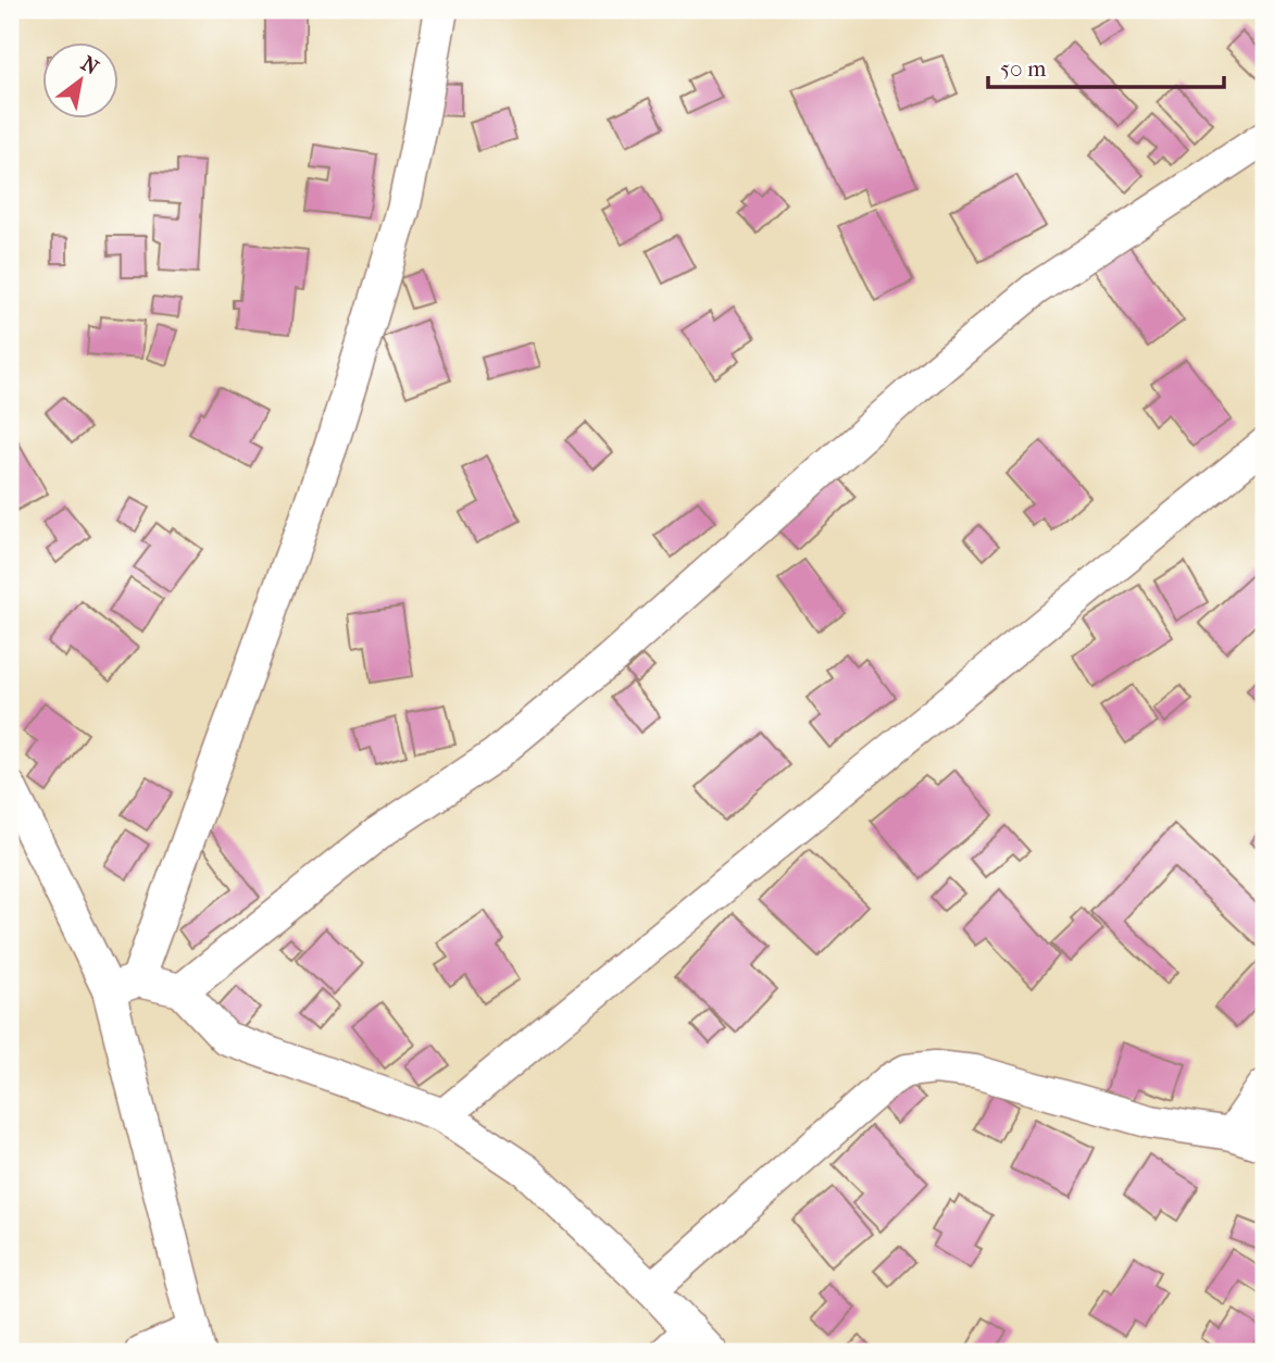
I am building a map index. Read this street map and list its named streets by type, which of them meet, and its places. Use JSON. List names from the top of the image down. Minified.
{"scale_bar":"50 m","north":"top right"}
